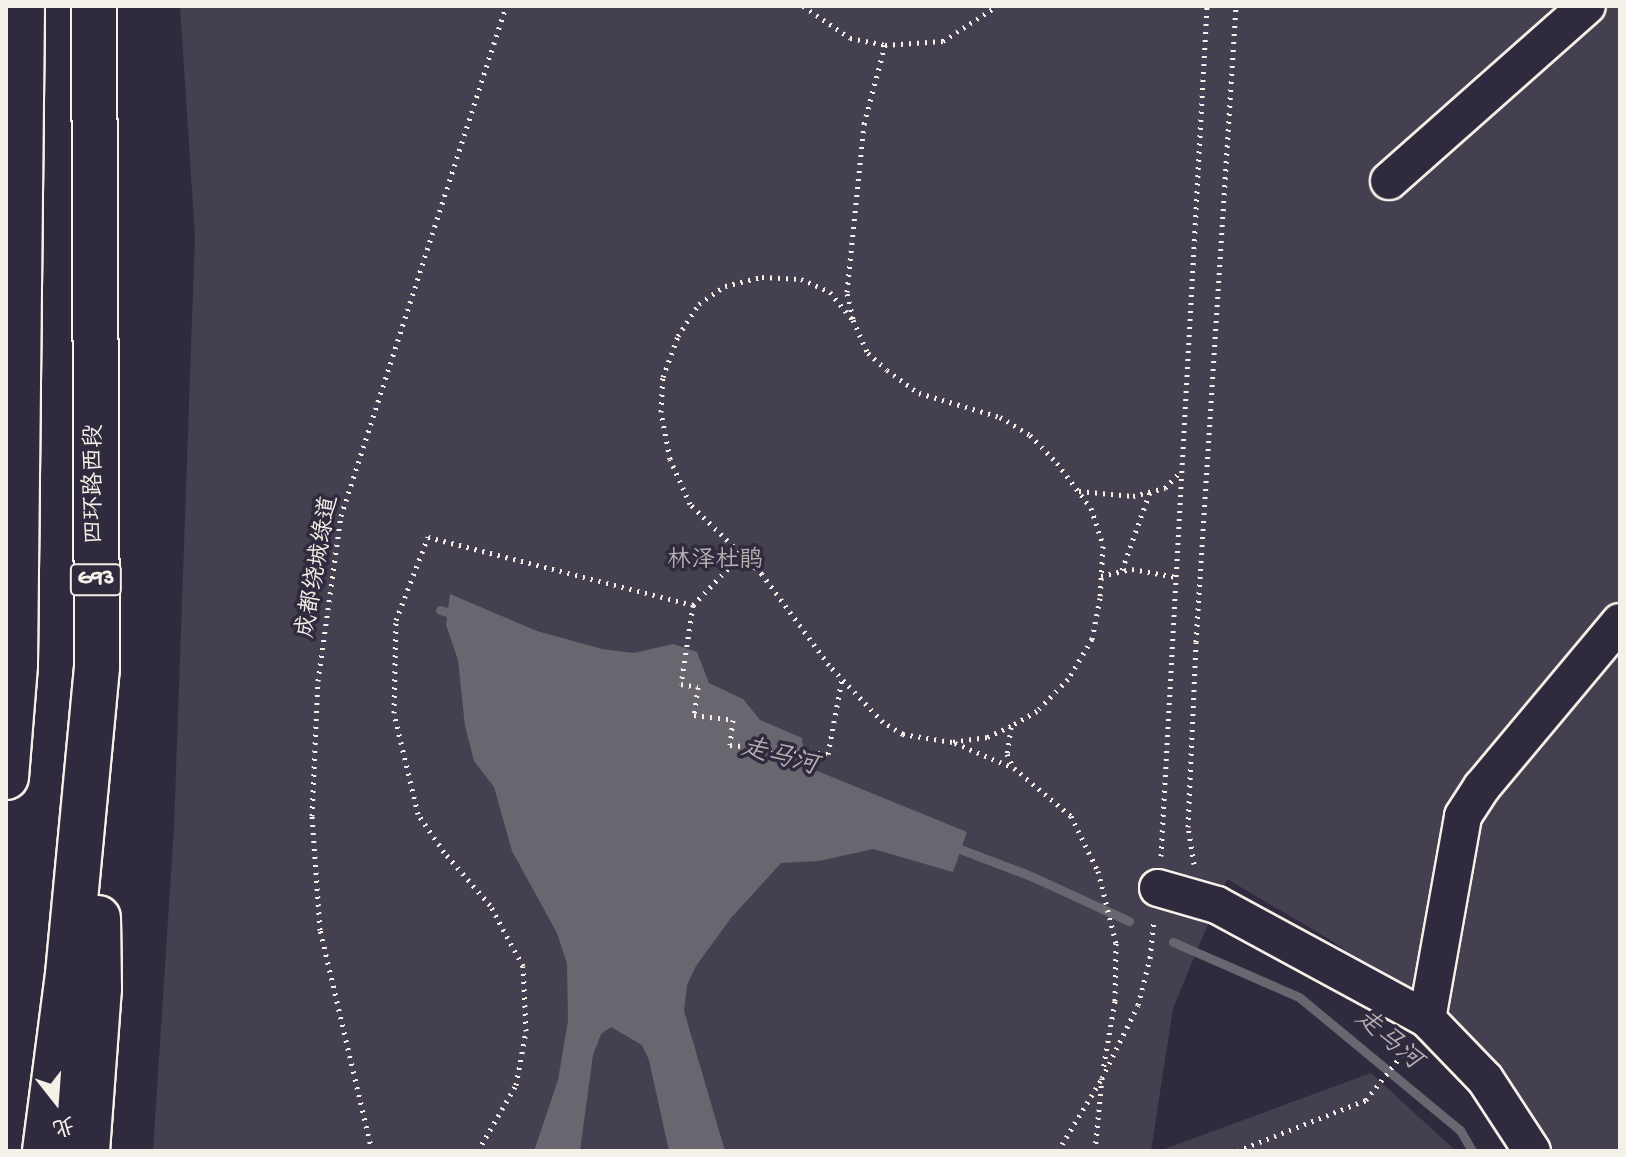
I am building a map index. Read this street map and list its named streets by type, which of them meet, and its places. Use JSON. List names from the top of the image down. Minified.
{"streets":{"highway":["四环路西段","G93"],"path":["成都绕城绿道"]},"water":["走马河"],"parks":["林泽杜鹃"],"north":"bottom"}
